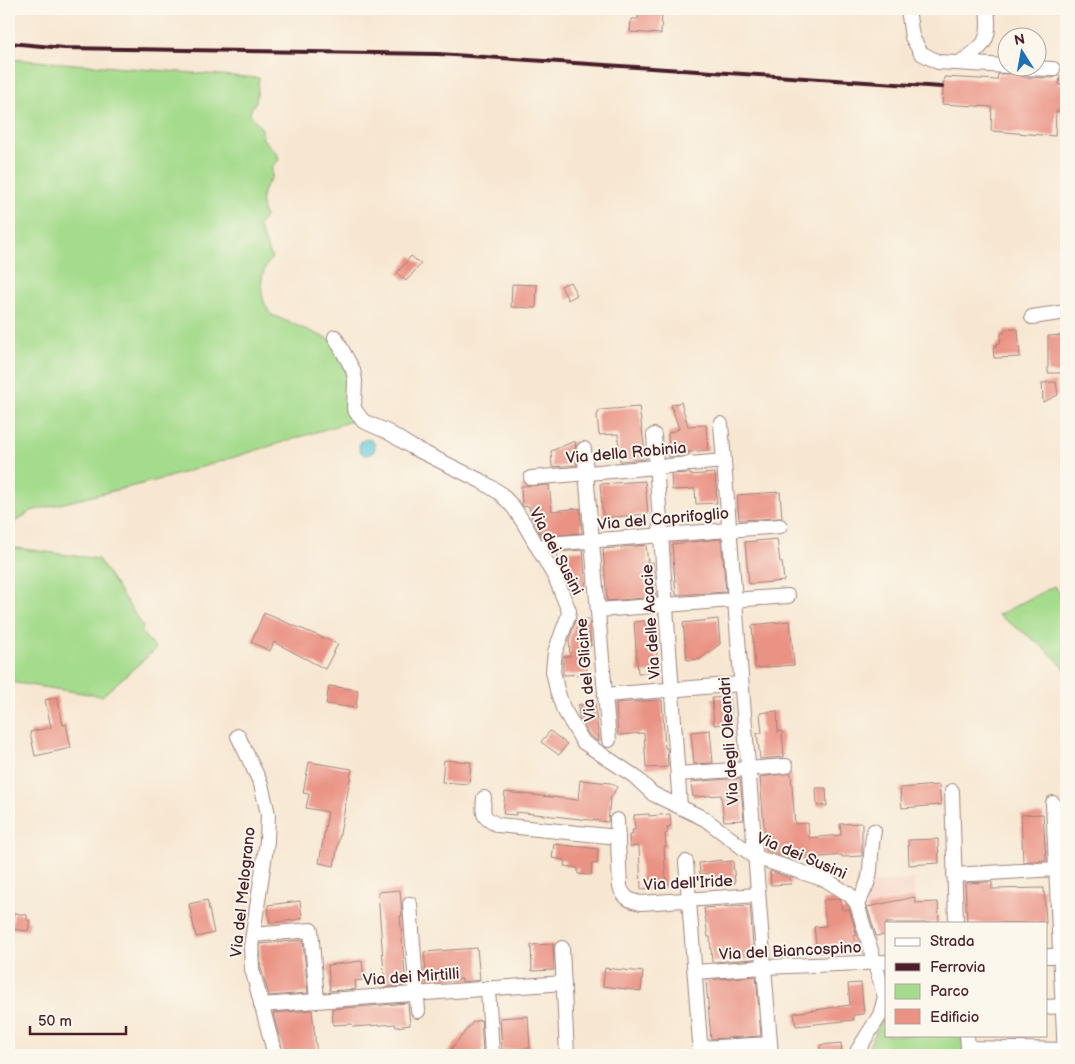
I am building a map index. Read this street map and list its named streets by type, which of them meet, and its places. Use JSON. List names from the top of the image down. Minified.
{"streets":{"street":["Via della Robinia","Via del Caprifoglio","Via dei Susini","Via delle Acacie","Via del Glicine","Via degli Oleandri","Via dell'Iride","Via del Melograno","Via del Biancospino","Via dei Mirtilli"]},"crossings":[["Via della Robinia","Via delle Acacie"],["Via della Robinia","Via del Glicine"],["Via della Robinia","Via degli Oleandri"],["Via del Caprifoglio","Via delle Acacie"],["Via del Caprifoglio","Via del Glicine"],["Via del Caprifoglio","Via degli Oleandri"],["Via dei Susini","Via delle Acacie"],["Via dei Susini","Via degli Oleandri"],["Via degli Oleandri","Via dell'Iride"],["Via degli Oleandri","Via del Biancospino"],["Via del Melograno","Via dei Mirtilli"]],"legend":["Strada","Ferrovia","Parco","Edificio"],"scale_bar":"50 m","north":"top"}
